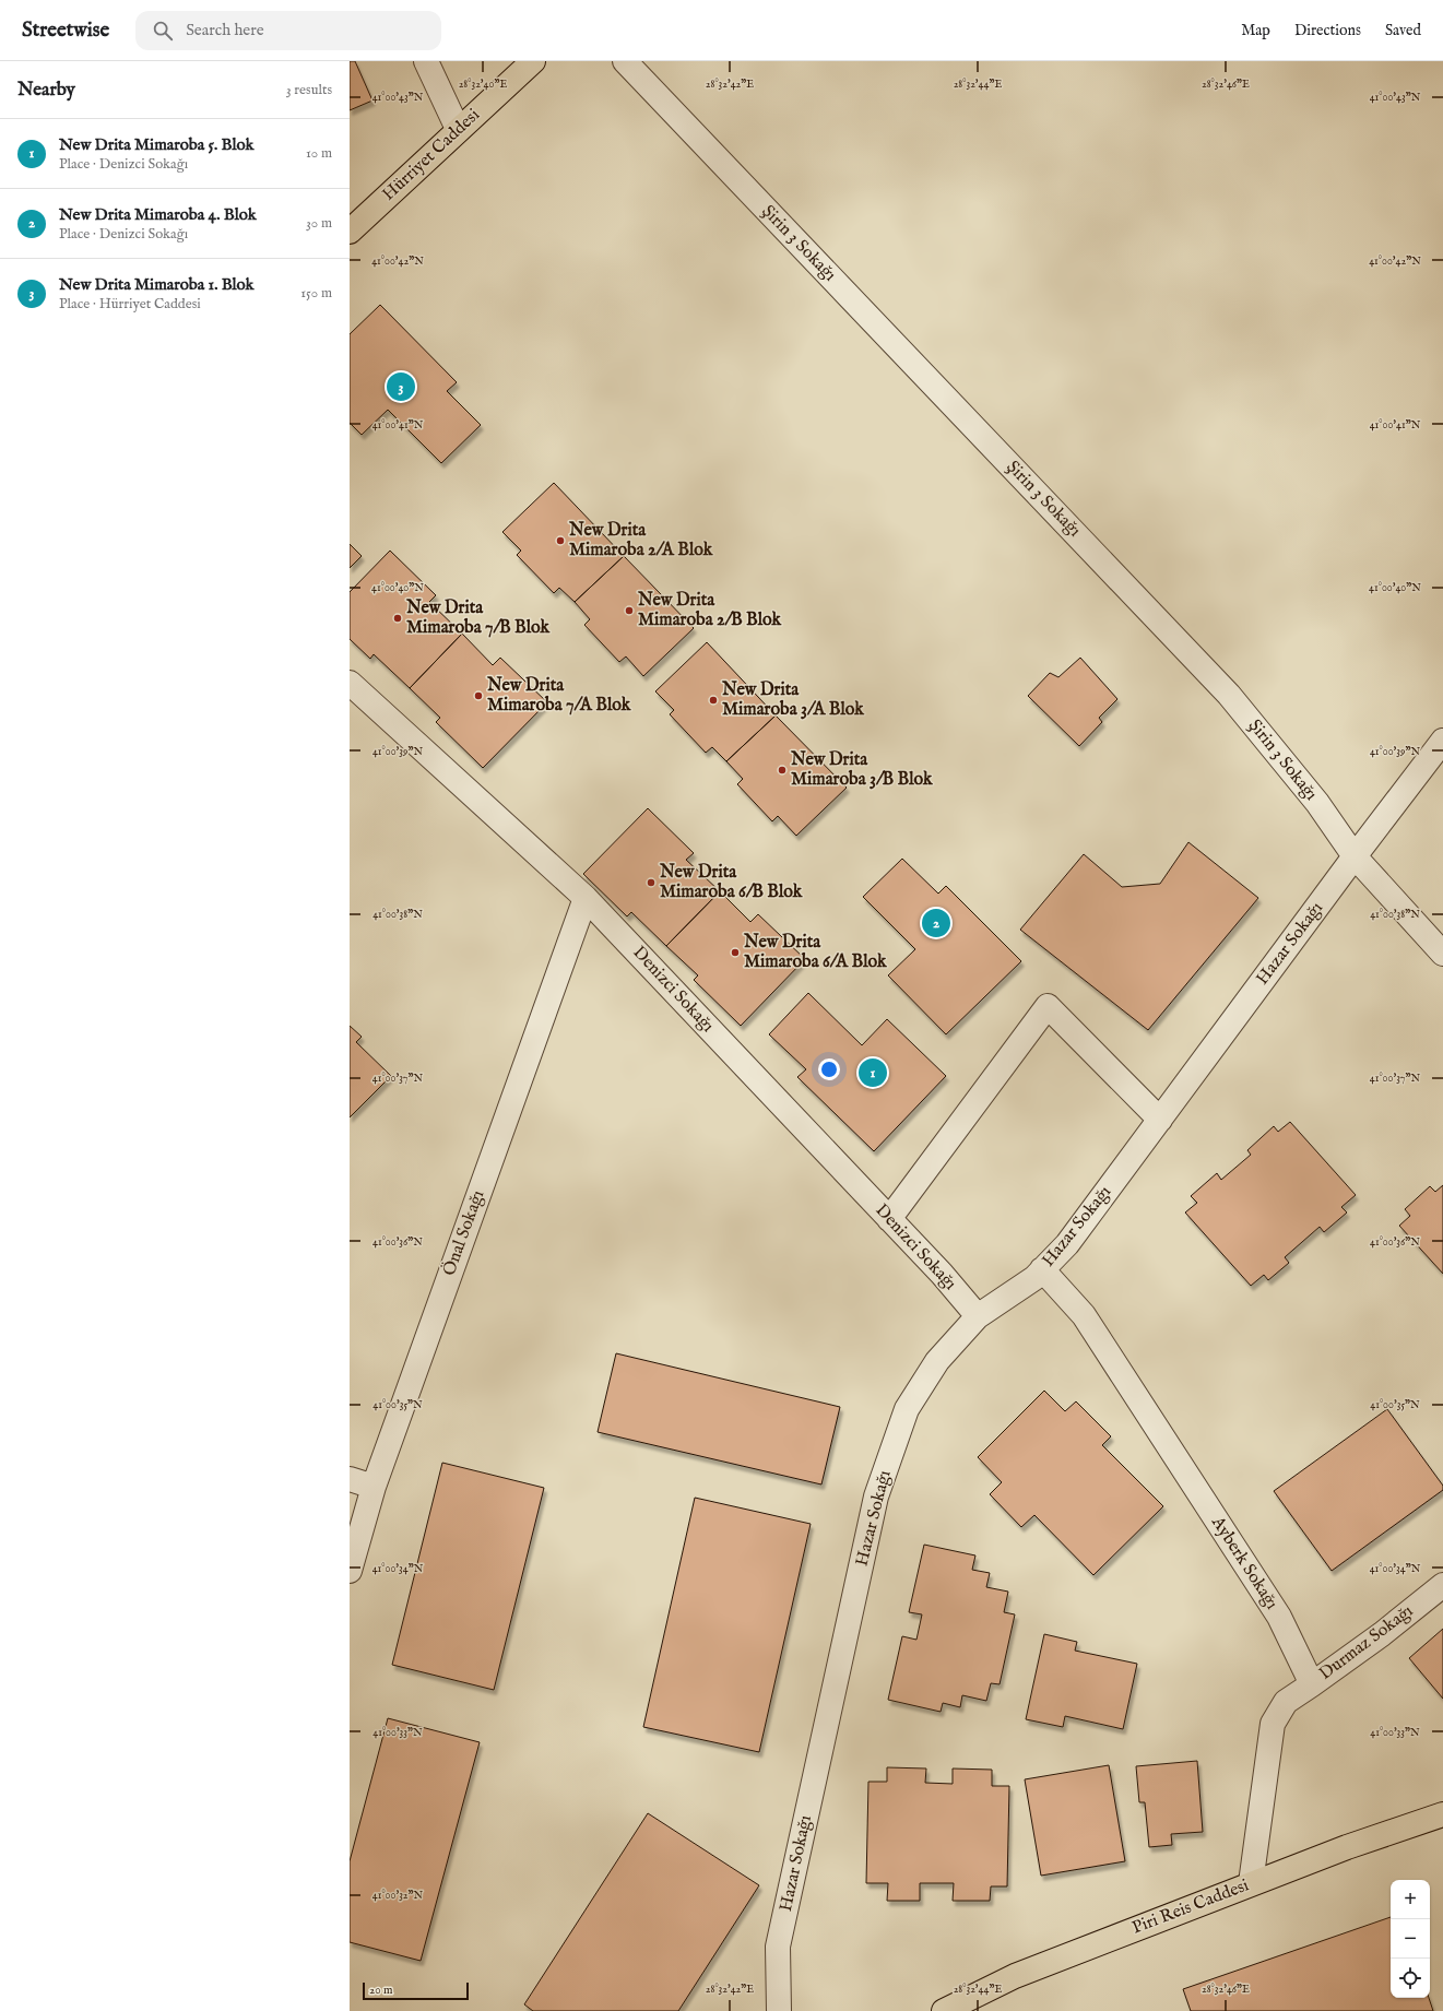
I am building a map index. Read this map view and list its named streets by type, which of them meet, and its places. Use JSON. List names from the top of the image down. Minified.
{"streets":{"main road":["Hürriyet Caddesi","Piri Reis Caddesi"],"street":["Şirin 3 Sokağı","Hazar Sokağı","Denizci Sokağı","Önal Sokağı","Ayberk Sokağı","Durmaz Sokağı"]},"crossings":[["Şirin 3 Sokağı","Hazar Sokağı"],["Hazar Sokağı","Denizci Sokağı"],["Hazar Sokağı","Ayberk Sokağı"],["Denizci Sokağı","Önal Sokağı"],["Ayberk Sokağı","Durmaz Sokağı"]],"places":["New Drita Mimaroba 2/A Blok","New Drita Mimaroba 2/B Blok","New Drita Mimaroba 7/B Blok","New Drita Mimaroba 7/A Blok","New Drita Mimaroba 3/A Blok","New Drita Mimaroba 3/B Blok","New Drita Mimaroba 6/B Blok","New Drita Mimaroba 6/A Blok"],"scale_bar":"20 m","page":{"header":"Streetwise","search":"Search here","nav":["Map","Directions","Saved"],"heading":["Nearby","3 results"],"list":[{"mark":"1","name":"New Drita Mimaroba 5. Blok","note":"Place · Denizci Sokağı","value":"10 m"},{"mark":"2","name":"New Drita Mimaroba 4. Blok","note":"Place · Denizci Sokağı","value":"30 m"},{"mark":"3","name":"New Drita Mimaroba 1. Blok","note":"Place · Hürriyet Caddesi","value":"150 m"}],"pins":["3","2","1"],"map_buttons":["+","−"],"scale":"20 m"},"coordinates":["28°32'40\"E","28°32'42\"E","28°32'44\"E","28°32'46\"E","41°00'43\"N","41°00'42\"N","41°00'41\"N","41°00'40\"N","41°00'39\"N","41°00'38\"N","41°00'37\"N","41°00'36\"N","41°00'35\"N","41°00'34\"N","41°00'33\"N","41°00'32\"N"]}
